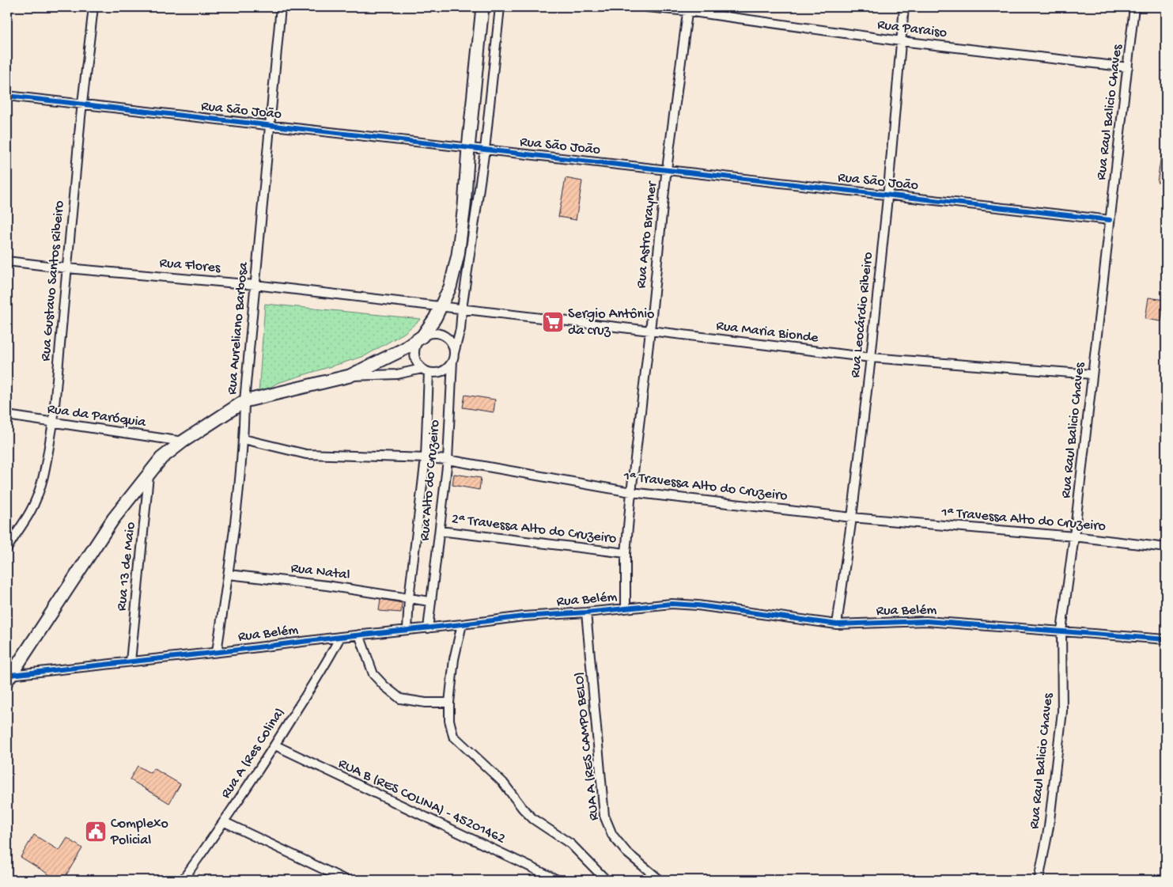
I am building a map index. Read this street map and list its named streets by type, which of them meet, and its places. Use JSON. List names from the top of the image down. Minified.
{"streets":{"street":["Rua Paraiso","Rua São João","Rua Raul Balicio Chaves","Rua Astro Brayner","Rua Flores","Rua Gustavo Santos Ribeiro","Rua Leocárdio Ribeiro","Rua Aureliano Barbosa","Rua Maria Bionde","Rua da Paróquia","Rua Alto do Cruzeiro","1ª Travessa Alto do Cruzeiro","2ª Travessa Alto do Cruzeiro","Rua 13 de Maio","Rua Natal","Rua Belém","RUA A (RES CAMPO BELO)","Rua A (Res Colina)","RUA B (RES COLINA) - 45201462"]},"crossings":[["Rua Paraiso","Rua Raul Balicio Chaves"],["Rua Paraiso","Rua Astro Brayner"],["Rua Paraiso","Rua Leocárdio Ribeiro"],["Rua São João","Rua Raul Balicio Chaves"],["Rua São João","Rua Astro Brayner"],["Rua São João","Rua Gustavo Santos Ribeiro"],["Rua São João","Rua Leocárdio Ribeiro"],["Rua São João","Rua Aureliano Barbosa"],["Rua São João","Rua Alto do Cruzeiro"],["Rua Raul Balicio Chaves","Rua Maria Bionde"],["Rua Raul Balicio Chaves","1ª Travessa Alto do Cruzeiro"],["Rua Raul Balicio Chaves","Rua Belém"],["Rua Astro Brayner","Rua Maria Bionde"],["Rua Astro Brayner","1ª Travessa Alto do Cruzeiro"],["Rua Astro Brayner","2ª Travessa Alto do Cruzeiro"],["Rua Astro Brayner","Rua Belém"],["Rua Flores","Rua Gustavo Santos Ribeiro"],["Rua Flores","Rua Aureliano Barbosa"],["Rua Flores","Rua Maria Bionde"],["Rua Gustavo Santos Ribeiro","Rua da Paróquia"],["Rua Leocárdio Ribeiro","Rua Maria Bionde"],["Rua Leocárdio Ribeiro","1ª Travessa Alto do Cruzeiro"],["Rua Leocárdio Ribeiro","Rua Belém"],["Rua Aureliano Barbosa","1ª Travessa Alto do Cruzeiro"],["Rua Aureliano Barbosa","Rua Natal"],["Rua Aureliano Barbosa","Rua Belém"],["Rua Maria Bionde","Rua Alto do Cruzeiro"],["Rua Alto do Cruzeiro","1ª Travessa Alto do Cruzeiro"],["Rua Alto do Cruzeiro","2ª Travessa Alto do Cruzeiro"],["Rua Alto do Cruzeiro","Rua Natal"],["Rua Alto do Cruzeiro","Rua Belém"],["Rua 13 de Maio","Rua Belém"],["Rua Belém","RUA A (RES CAMPO BELO)"],["Rua Belém","Rua A (Res Colina)"],["Rua A (Res Colina)","RUA B (RES COLINA) - 45201462"]],"places":{"supermarket":["Sergio Antônio da cruz"],"public building":["Complexo Policial"]}}
